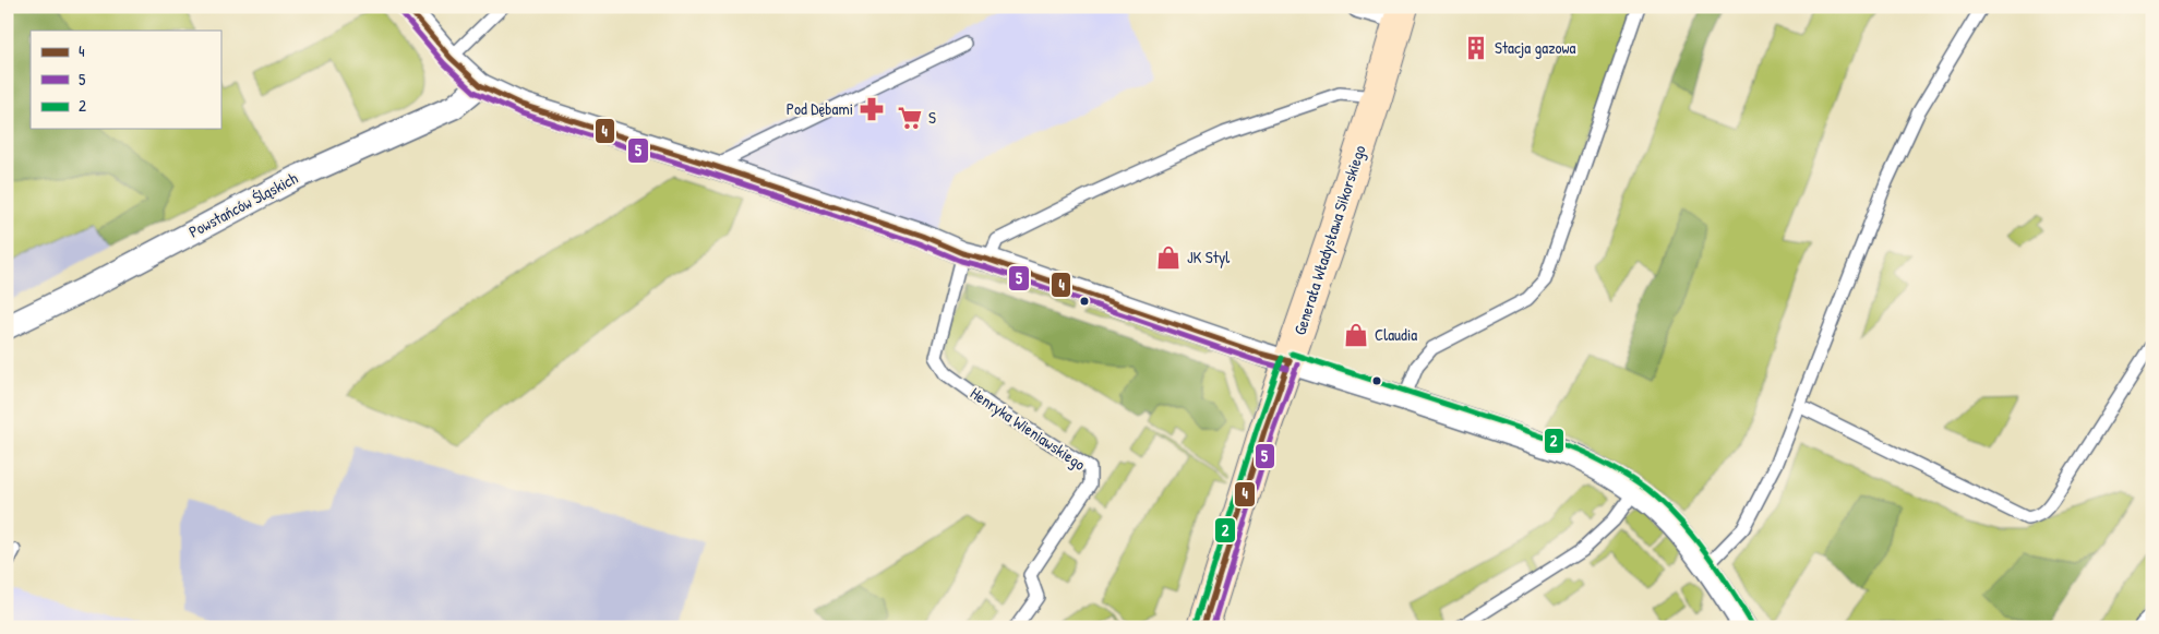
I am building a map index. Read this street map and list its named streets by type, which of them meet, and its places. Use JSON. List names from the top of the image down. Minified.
{"streets":{"street":["Powstańców Śląskich","Generała Władysława Sikorskiego"],"lane":["Henryka Wieniawskiego"]},"places":{"building":["Stacja gazowa"],"pharmacy":["Pod Dębami"],"supermarket":["S"],"shop":["JK Styl","Claudia"]},"lines":["transit line 4","transit line 5","transit line 2"],"legend":["4","5","2"]}
